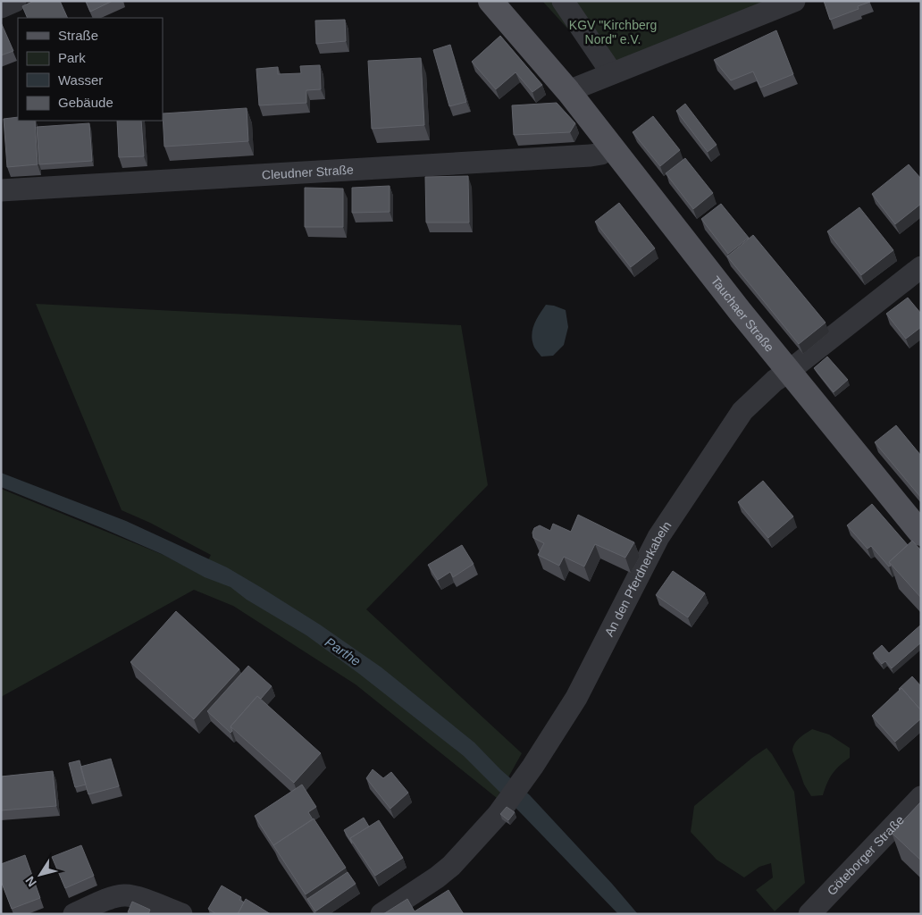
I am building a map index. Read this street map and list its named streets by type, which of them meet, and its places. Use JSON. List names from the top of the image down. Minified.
{"streets":{"main road":["Tauchaer Straße"],"street":["Cleudner Straße","An den Pferdnerkabeln","Göteborger Straße"]},"crossings":[["Cleudner Straße","Tauchaer Straße"],["Tauchaer Straße","An den Pferdnerkabeln"]],"water":["Parthe"],"parks":["KGV \"Kirchberg Nord\" e.V."],"legend":["Straße","Park","Wasser","Gebäude"],"north":"bottom left"}
